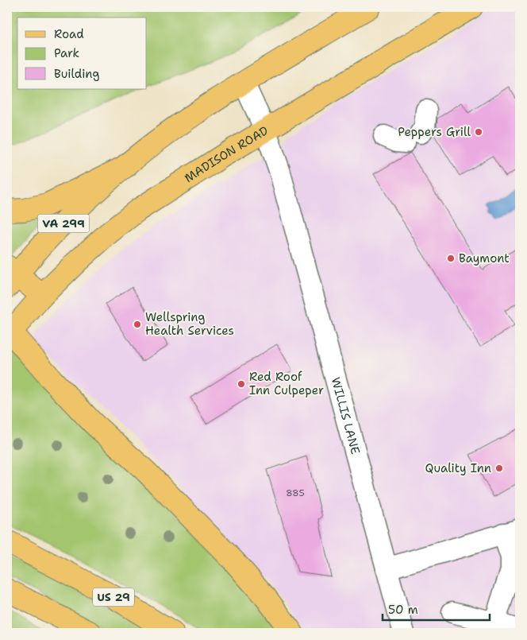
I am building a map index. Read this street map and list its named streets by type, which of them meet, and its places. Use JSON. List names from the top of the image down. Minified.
{"streets":{"main road":["MADISON ROAD","VA 299","US 29"],"street":["WILLIS LANE"]},"crossings":[["MADISON ROAD","WILLIS LANE"]],"places":["Peppers Grill","Baymont","Wellspring Health Services","Red Roof Inn Culpeper","Quality Inn"],"house_numbers":["885"],"legend":["Road","Park","Building"],"scale_bar":"50 m"}
